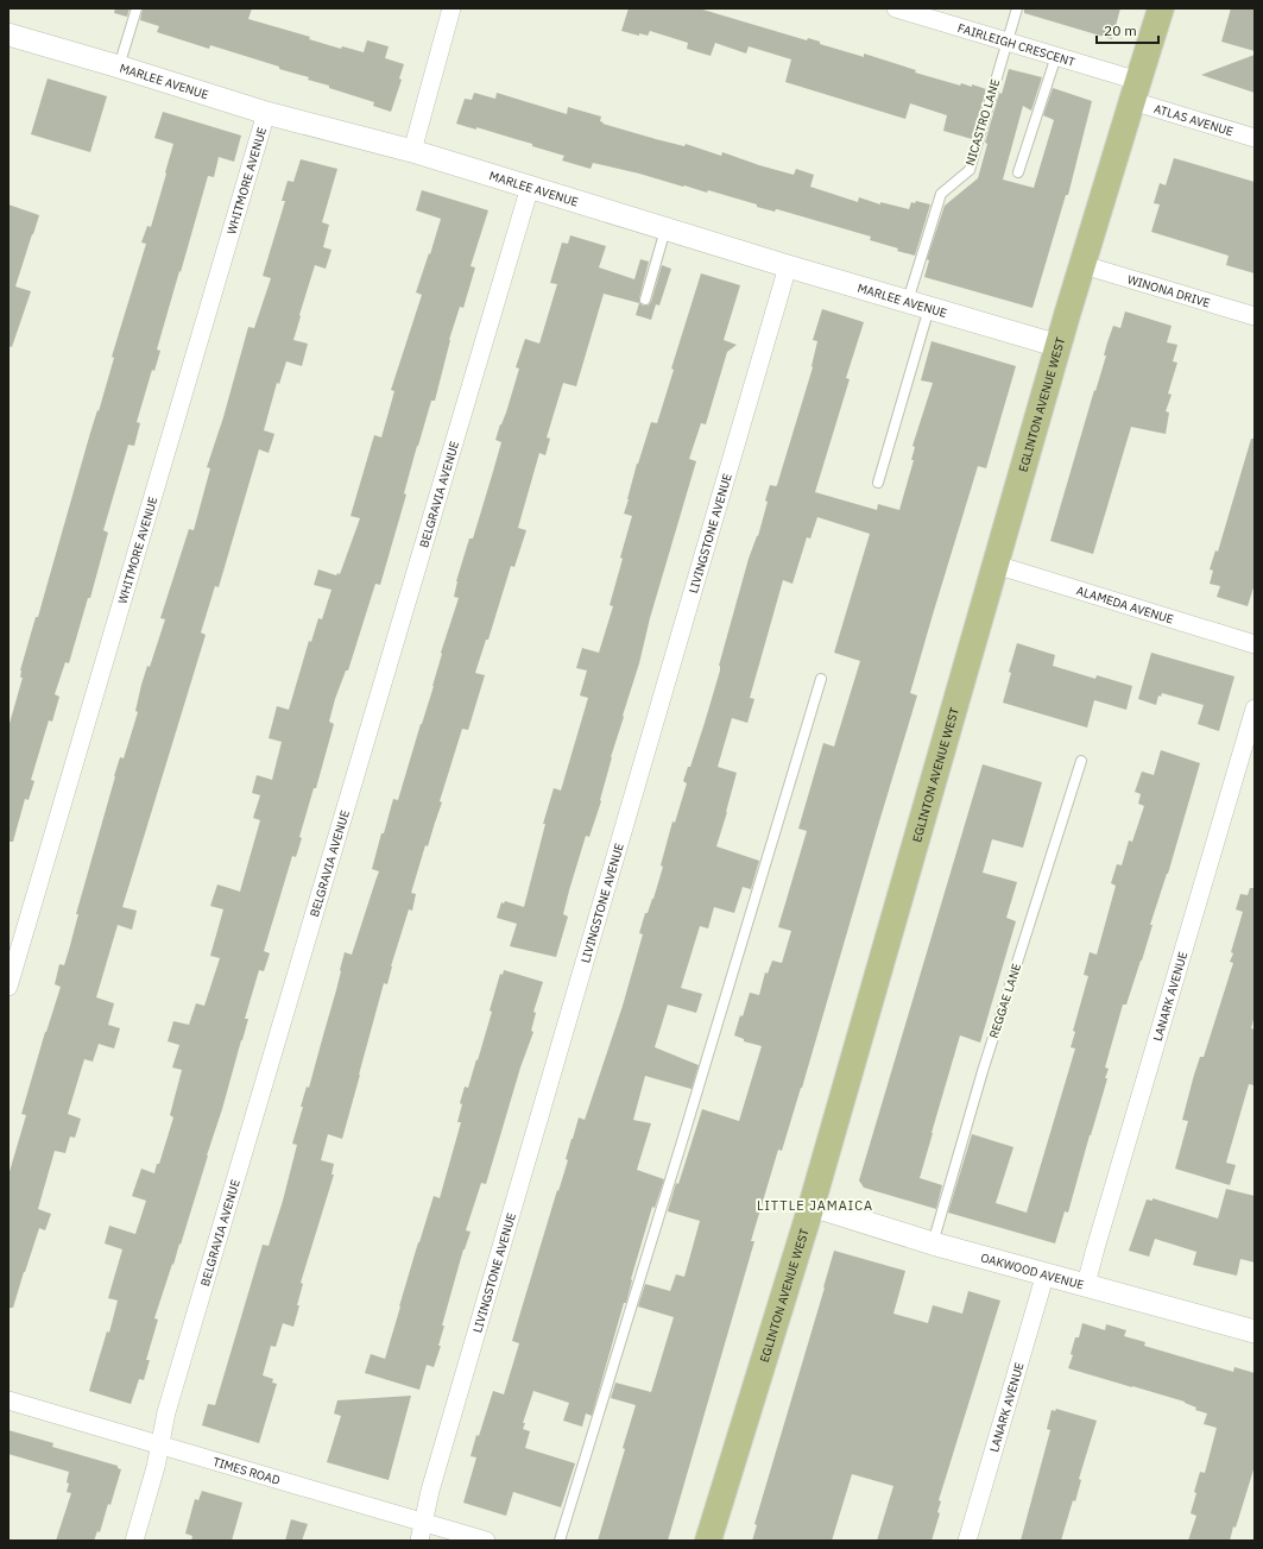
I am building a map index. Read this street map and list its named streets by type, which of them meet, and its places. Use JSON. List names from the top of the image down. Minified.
{"streets":{"main road":["EGLINTON AVENUE WEST"],"street":["FAIRLEIGH CRESCENT","MARLEE AVENUE","ATLAS AVENUE","WHITMORE AVENUE","WINONA DRIVE","BELGRAVIA AVENUE","LIVINGSTONE AVENUE","ALAMEDA AVENUE","LANARK AVENUE","OAKWOOD AVENUE","TIMES ROAD"],"lane":["NICASTRO LANE","REGGAE LANE"]},"crossings":[["FAIRLEIGH CRESCENT","ATLAS AVENUE"],["FAIRLEIGH CRESCENT","NICASTRO LANE"],["FAIRLEIGH CRESCENT","EGLINTON AVENUE WEST"],["MARLEE AVENUE","NICASTRO LANE"],["MARLEE AVENUE","WHITMORE AVENUE"],["MARLEE AVENUE","EGLINTON AVENUE WEST"],["MARLEE AVENUE","BELGRAVIA AVENUE"],["MARLEE AVENUE","LIVINGSTONE AVENUE"],["ATLAS AVENUE","EGLINTON AVENUE WEST"],["WINONA DRIVE","EGLINTON AVENUE WEST"],["EGLINTON AVENUE WEST","ALAMEDA AVENUE"],["EGLINTON AVENUE WEST","OAKWOOD AVENUE"],["BELGRAVIA AVENUE","TIMES ROAD"],["LIVINGSTONE AVENUE","TIMES ROAD"],["LANARK AVENUE","OAKWOOD AVENUE"],["REGGAE LANE","OAKWOOD AVENUE"]],"districts":["LITTLE JAMAICA"],"scale_bar":"20 m"}
